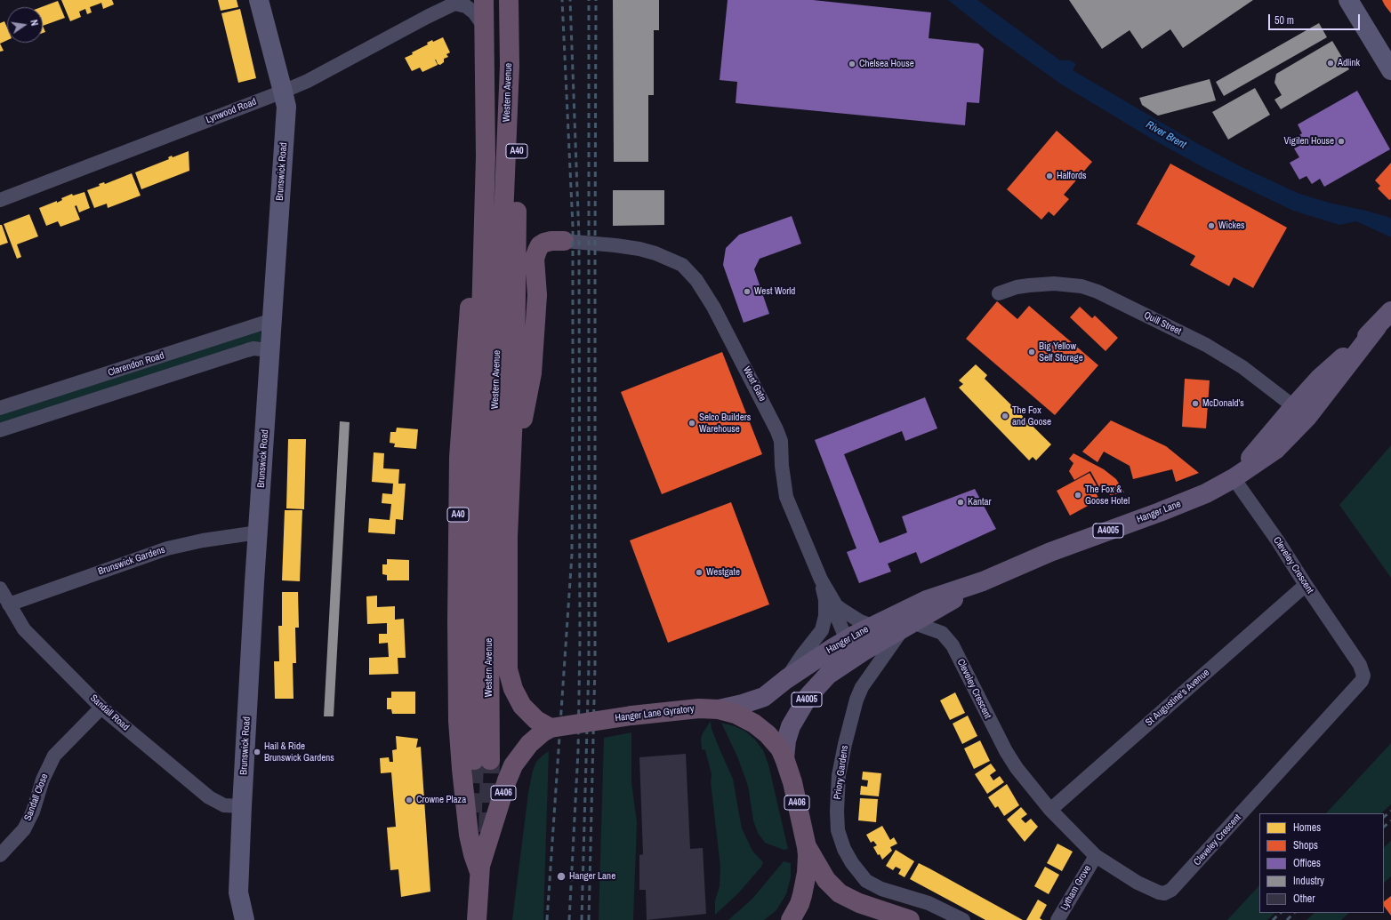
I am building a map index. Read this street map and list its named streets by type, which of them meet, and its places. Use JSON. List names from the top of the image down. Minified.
{"streets":{"highway":["Western Avenue","A40","Hanger Lane Gyratory","A406"],"main road":["Hanger Lane","A4005"],"street":["Lynwood Road","Brunswick Road","Quill Street","Clarendon Road","West Gate","Brunswick Gardens","Cleveley Crescent","St Augustine's Avenue","Sandall Road","Priory Gardens","Sandall Close","Lytham Grove"]},"crossings":[["Western Avenue","Lynwood Road"],["Western Avenue","A40"],["Lynwood Road","Brunswick Road"],["A40","Hanger Lane Gyratory"],["Brunswick Road","Clarendon Road"],["Brunswick Road","Brunswick Gardens"],["Brunswick Road","Sandall Road"],["Quill Street","Hanger Lane"],["West Gate","Hanger Lane"],["Hanger Lane","Cleveley Crescent"],["Hanger Lane","Hanger Lane Gyratory"],["Hanger Lane","Priory Gardens"],["Brunswick Gardens","Sandall Road"],["Cleveley Crescent","St Augustine's Avenue"],["Cleveley Crescent","Priory Gardens"],["Cleveley Crescent","Lytham Grove"],["Sandall Road","Sandall Close"],["Hanger Lane Gyratory","A406"]],"water":["River Brent"],"places":["Adlink","Chelsea House","Vigilen House","Halfords","Wickes","West World","Big Yellow Self Storage","McDonald's","The Fox and Goose","Selco Builders Warehouse","The Fox & Goose Hotel","Kantar","Westgate","Hail & Ride Brunswick Gardens","Crowne Plaza","Hanger Lane"],"legend":["Homes","Shops","Offices","Industry","Other"],"scale_bar":"50 m","north":"right"}
